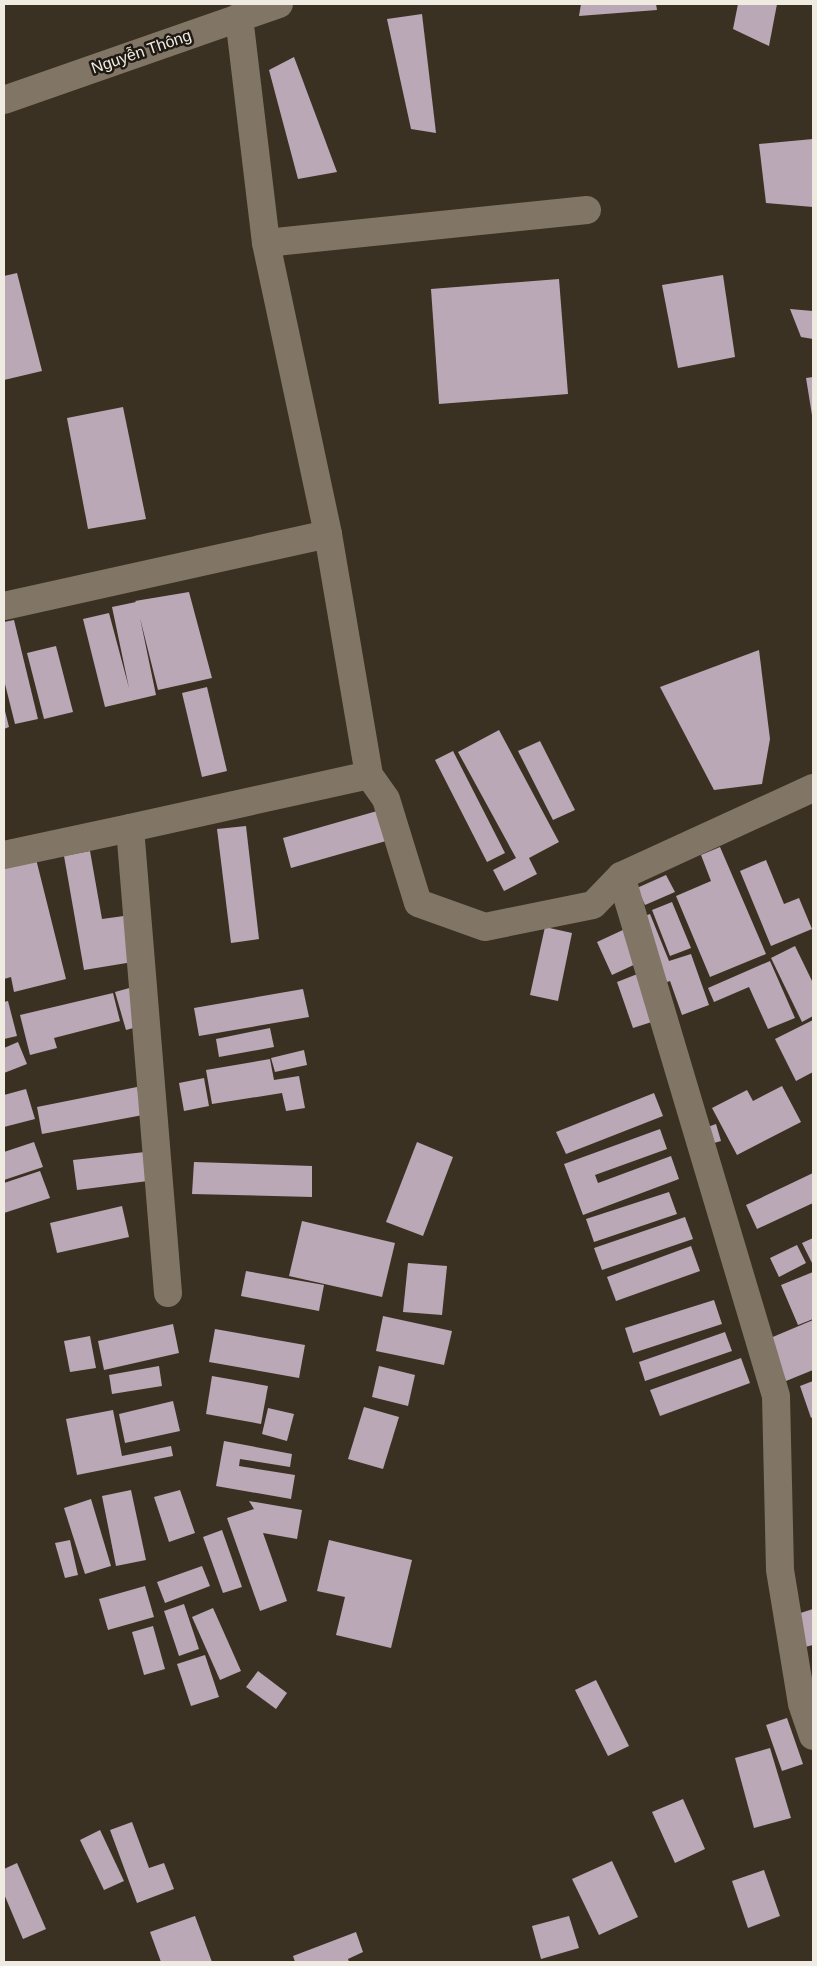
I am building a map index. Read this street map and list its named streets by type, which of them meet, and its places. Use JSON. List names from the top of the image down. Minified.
{"streets":{"street":["Nguyễn Thông"]}}
